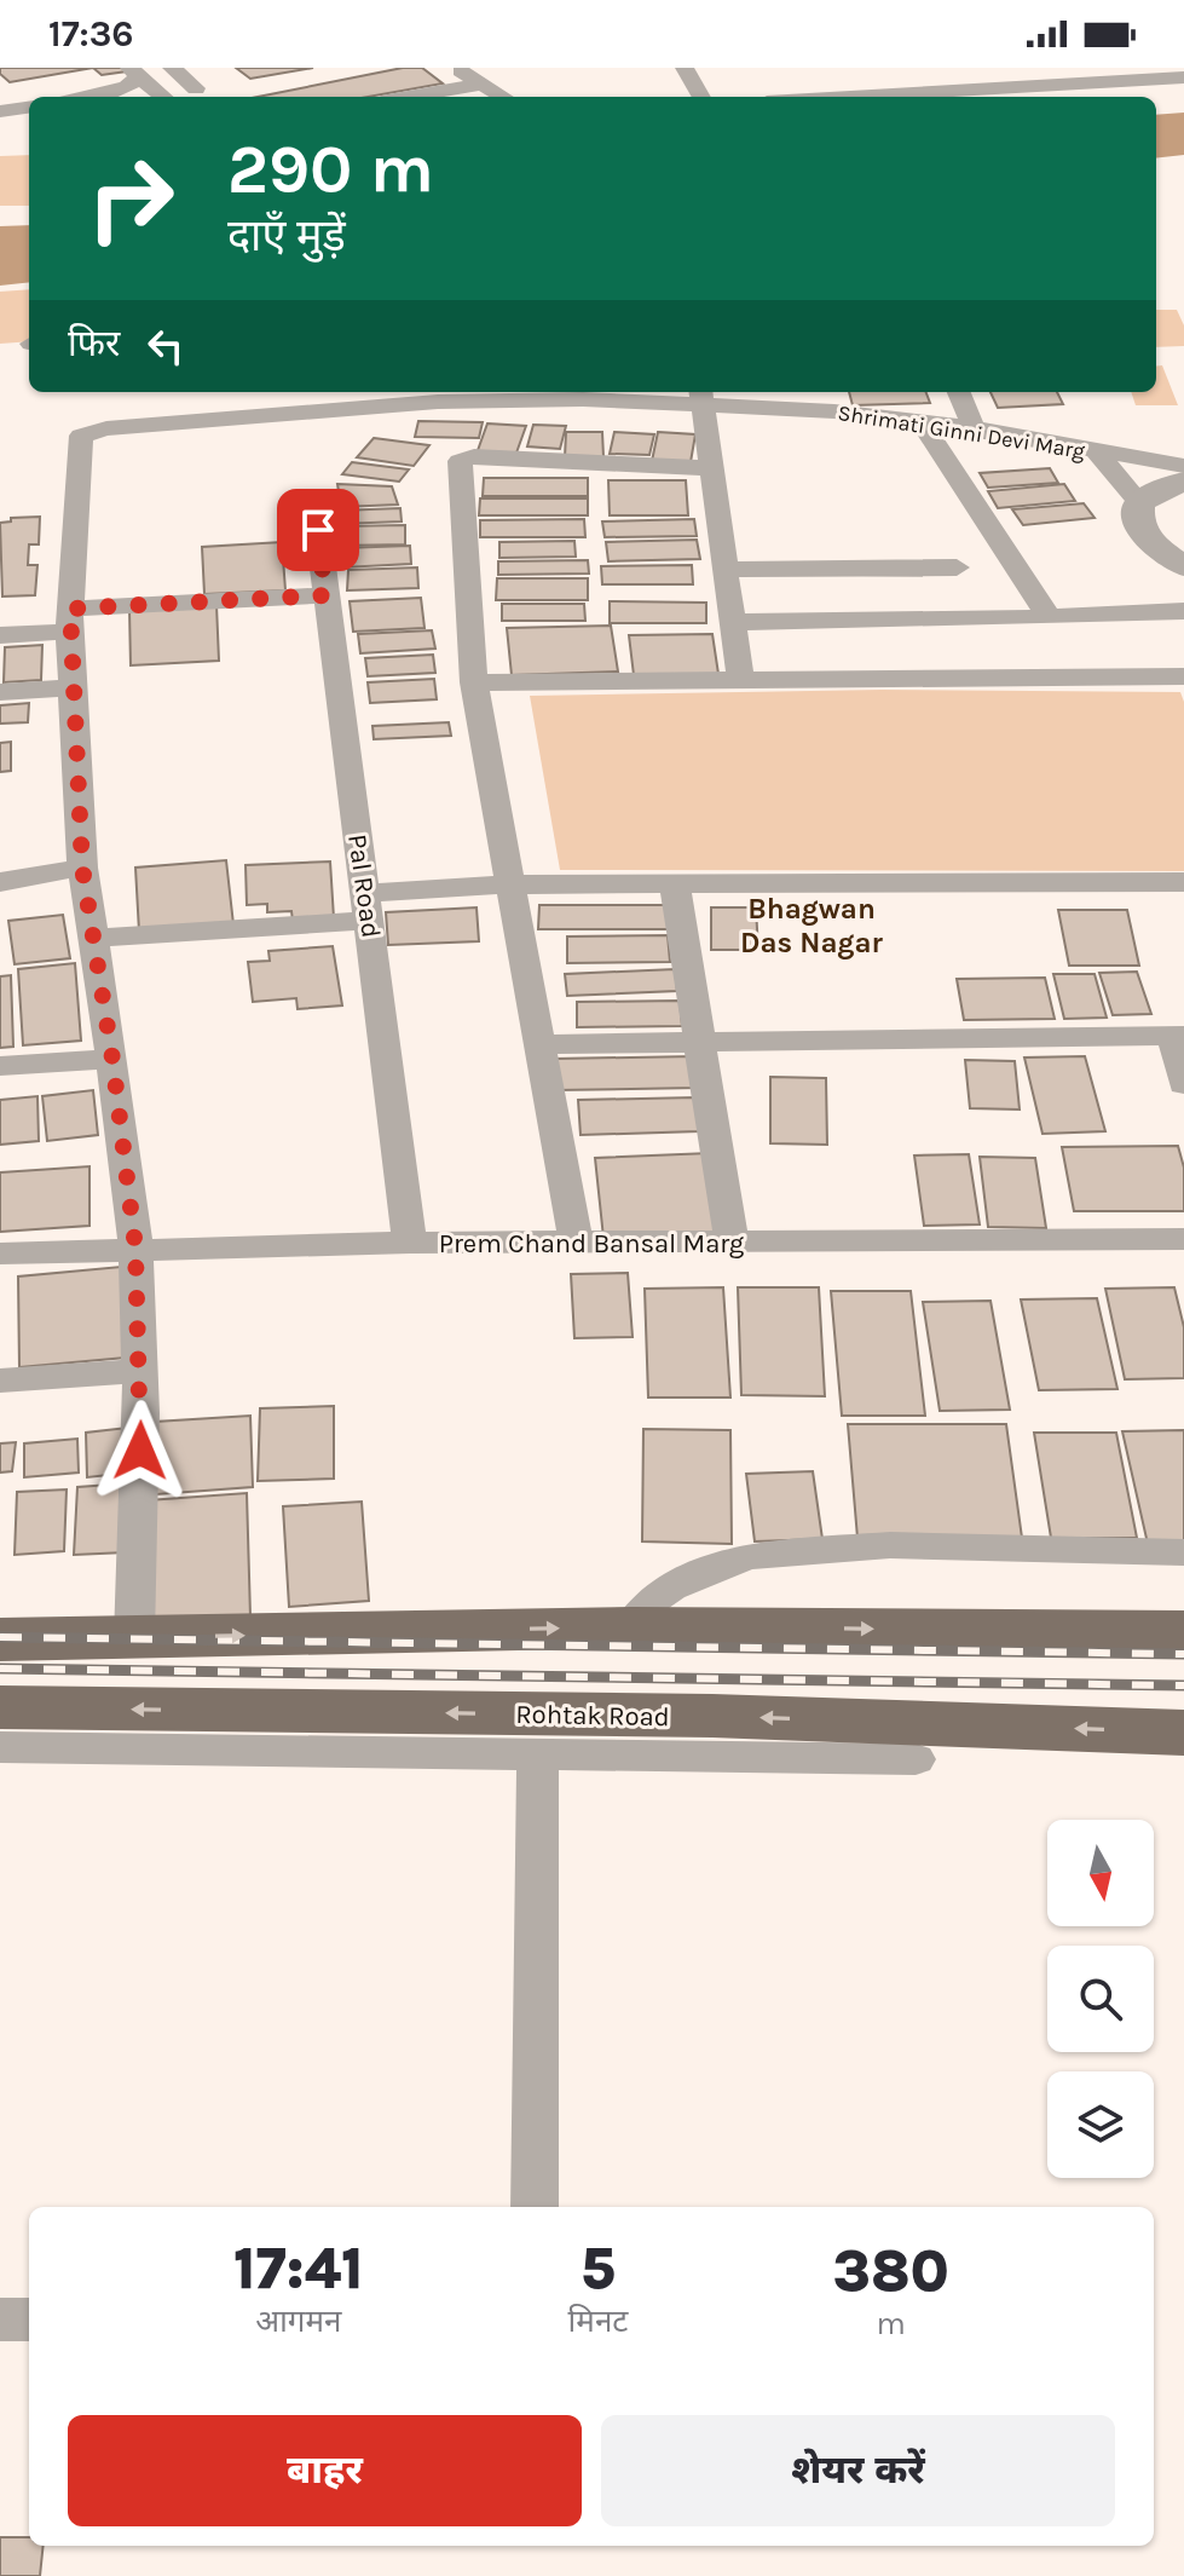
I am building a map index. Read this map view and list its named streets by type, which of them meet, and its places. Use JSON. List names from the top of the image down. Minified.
{"streets":{"main road":["Rohtak Road"],"street":["Shrimati Ginni Devi Marg","Pal Road","Prem Chand Bansal Marg"]},"crossings":[["Pal Road","Prem Chand Bansal Marg"]],"districts":["Bhagwan Das Nagar"],"north":"bottom","page":{"status":"17:36","turn":["290 m","दाएँ मुड़ें"],"then":"फिर","eta":["17:41","आगमन","5","मिनट","380","m"],"buttons":["बाहर","शेयर करें"]}}
